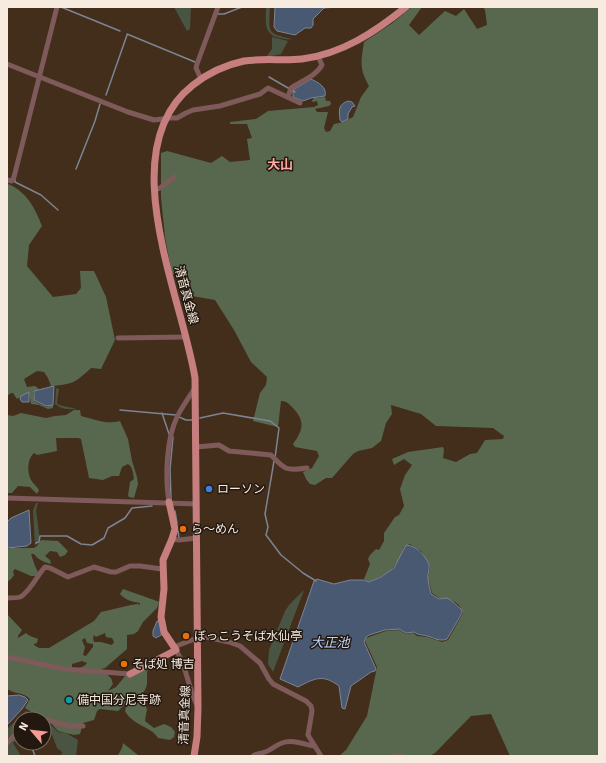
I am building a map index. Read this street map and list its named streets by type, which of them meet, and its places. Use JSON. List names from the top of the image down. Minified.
{"streets":{"main road":["清音真金線"]},"districts":["大山"],"water":["大正池"],"places":["ローソン","ら～めん","ぼっこうそば水仙亭","そば処 博吉","備中国分尼寺跡"],"north":"top left"}
